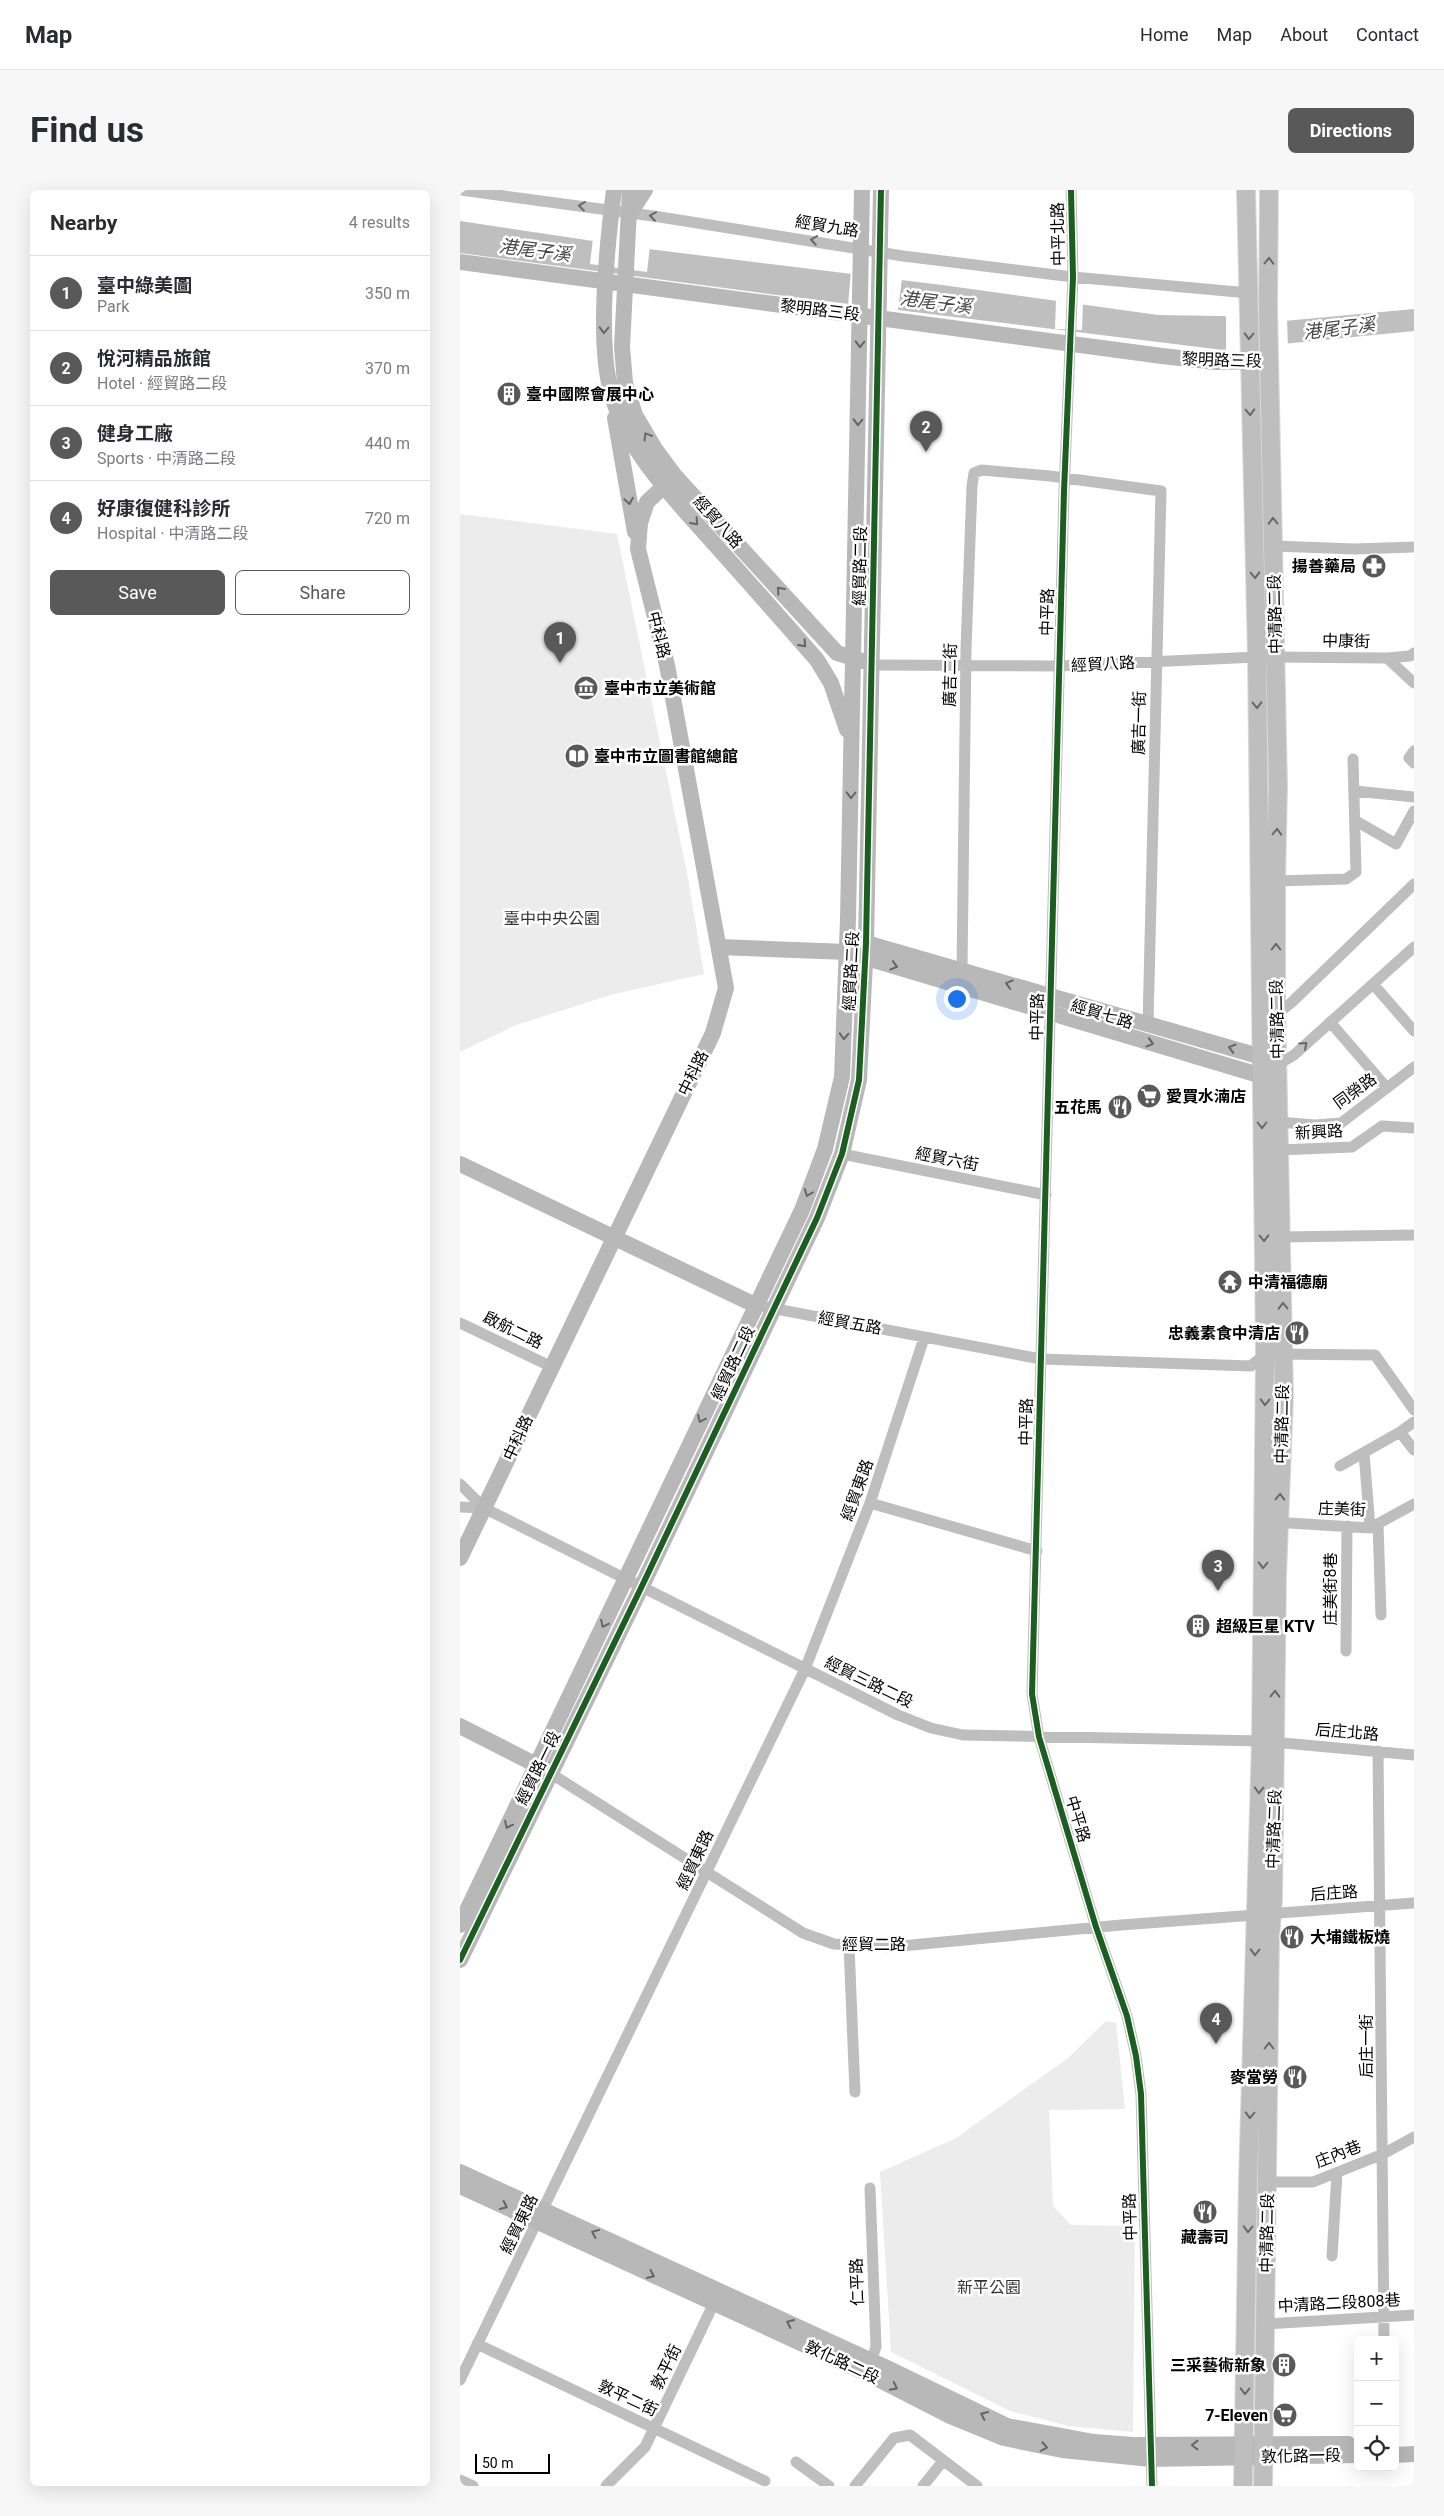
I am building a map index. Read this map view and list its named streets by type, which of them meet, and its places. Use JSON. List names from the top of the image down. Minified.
{"streets":{"main road":["中清路二段"],"street":["經貿九路","中平北路","黎明路三段","經貿八路","經貿路二段","中平路","中科路","中康街","廣吉二街","廣吉一街","經貿七路","同榮路","新興路","經貿六街","經貿五路","啟航二路","經貿東路","庄美街","庄美街8巷","經貿三路二段","后庄北路","經貿路一段","后庄路","經貿二路","后庄一街","庄內巷","仁平路","中清路二段808巷","敦化路二段","敦平街","敦平二街","敦化路一段"]},"crossings":[["經貿九路","中平北路"],["經貿九路","經貿路二段"],["經貿九路","中清路二段"],["經貿九路","中科路"],["中平北路","黎明路三段"],["中平北路","中平路"],["黎明路三段","經貿路二段"],["黎明路三段","中平路"],["黎明路三段","中清路二段"],["黎明路三段","中科路"],["經貿八路","經貿路二段"],["經貿八路","中平路"],["經貿八路","中清路二段"],["經貿八路","中科路"],["經貿八路","中康街"],["經貿八路","廣吉二街"],["經貿八路","廣吉一街"],["經貿路二段","經貿七路"],["經貿路二段","經貿六街"],["經貿路二段","經貿五路"],["經貿路二段","經貿三路二段"],["經貿路二段","經貿路一段"],["中平路","廣吉二街"],["中平路","廣吉一街"],["中平路","經貿七路"],["中平路","經貿六街"],["中平路","經貿五路"],["中平路","經貿三路二段"],["中平路","經貿二路"],["中平路","敦化路二段"],["中清路二段","中康街"],["中清路二段","經貿七路"],["中清路二段","同榮路"],["中清路二段","新興路"],["中清路二段","經貿五路"],["中清路二段","庄美街"],["中清路二段","經貿三路二段"],["中清路二段","后庄北路"],["中清路二段","后庄路"],["中清路二段","經貿二路"],["中清路二段","庄內巷"],["中清路二段","中清路二段808巷"],["中清路二段","敦化路二段"],["中清路二段","敦化路一段"],["中科路","經貿五路"],["中科路","啟航二路"],["中科路","經貿三路二段"],["廣吉二街","廣吉一街"],["廣吉二街","經貿七路"],["廣吉一街","經貿七路"],["經貿五路","經貿東路"],["經貿東路","經貿三路二段"],["經貿東路","經貿二路"],["經貿東路","敦化路二段"],["經貿東路","敦平二街"],["庄美街","庄美街8巷"],["經貿三路二段","后庄北路"],["經貿三路二段","經貿路一段"],["后庄北路","后庄一街"],["經貿路一段","經貿二路"],["后庄路","經貿二路"],["后庄路","后庄一街"],["后庄一街","庄內巷"],["后庄一街","中清路二段808巷"],["仁平路","敦化路二段"],["敦化路二段","敦平街"],["敦化路二段","敦化路一段"],["敦平街","敦平二街"]],"one_way":["經貿九路"],"water":["港尾子溪"],"parks":["臺中中央公園","新平公園"],"places":{"building":["臺中國際會展中心","超級巨星 KTV","三采藝術新象"],"pharmacy":["揚善藥局"],"museum":["臺中市立美術館"],"library":["臺中市立圖書館總館"],"supermarket":["愛買水湳店","7-Eleven"],"restaurant":["五花馬","忠義素食中清店","大埔鐵板燒","麥當勞","藏壽司"],"temple":["中清福德廟"]},"scale_bar":"50 m","page":{"header":"Map","nav":["Home","Map","About","Contact"],"buttons":["Directions",["Save","Share"]],"title":"Find us","heading":["Nearby","4 results"],"list":[{"mark":"1","name":"臺中綠美圖","note":"Park","value":"350 m"},{"mark":"2","name":"悅河精品旅館","note":"Hotel · 經貿路二段","value":"370 m"},{"mark":"3","name":"健身工廠","note":"Sports · 中清路二段","value":"440 m"},{"mark":"4","name":"好康復健科診所","note":"Hospital · 中清路二段","value":"720 m"}],"pins":["2","1","3","4"],"map_buttons":["+","−"],"scale":"50 m"}}
